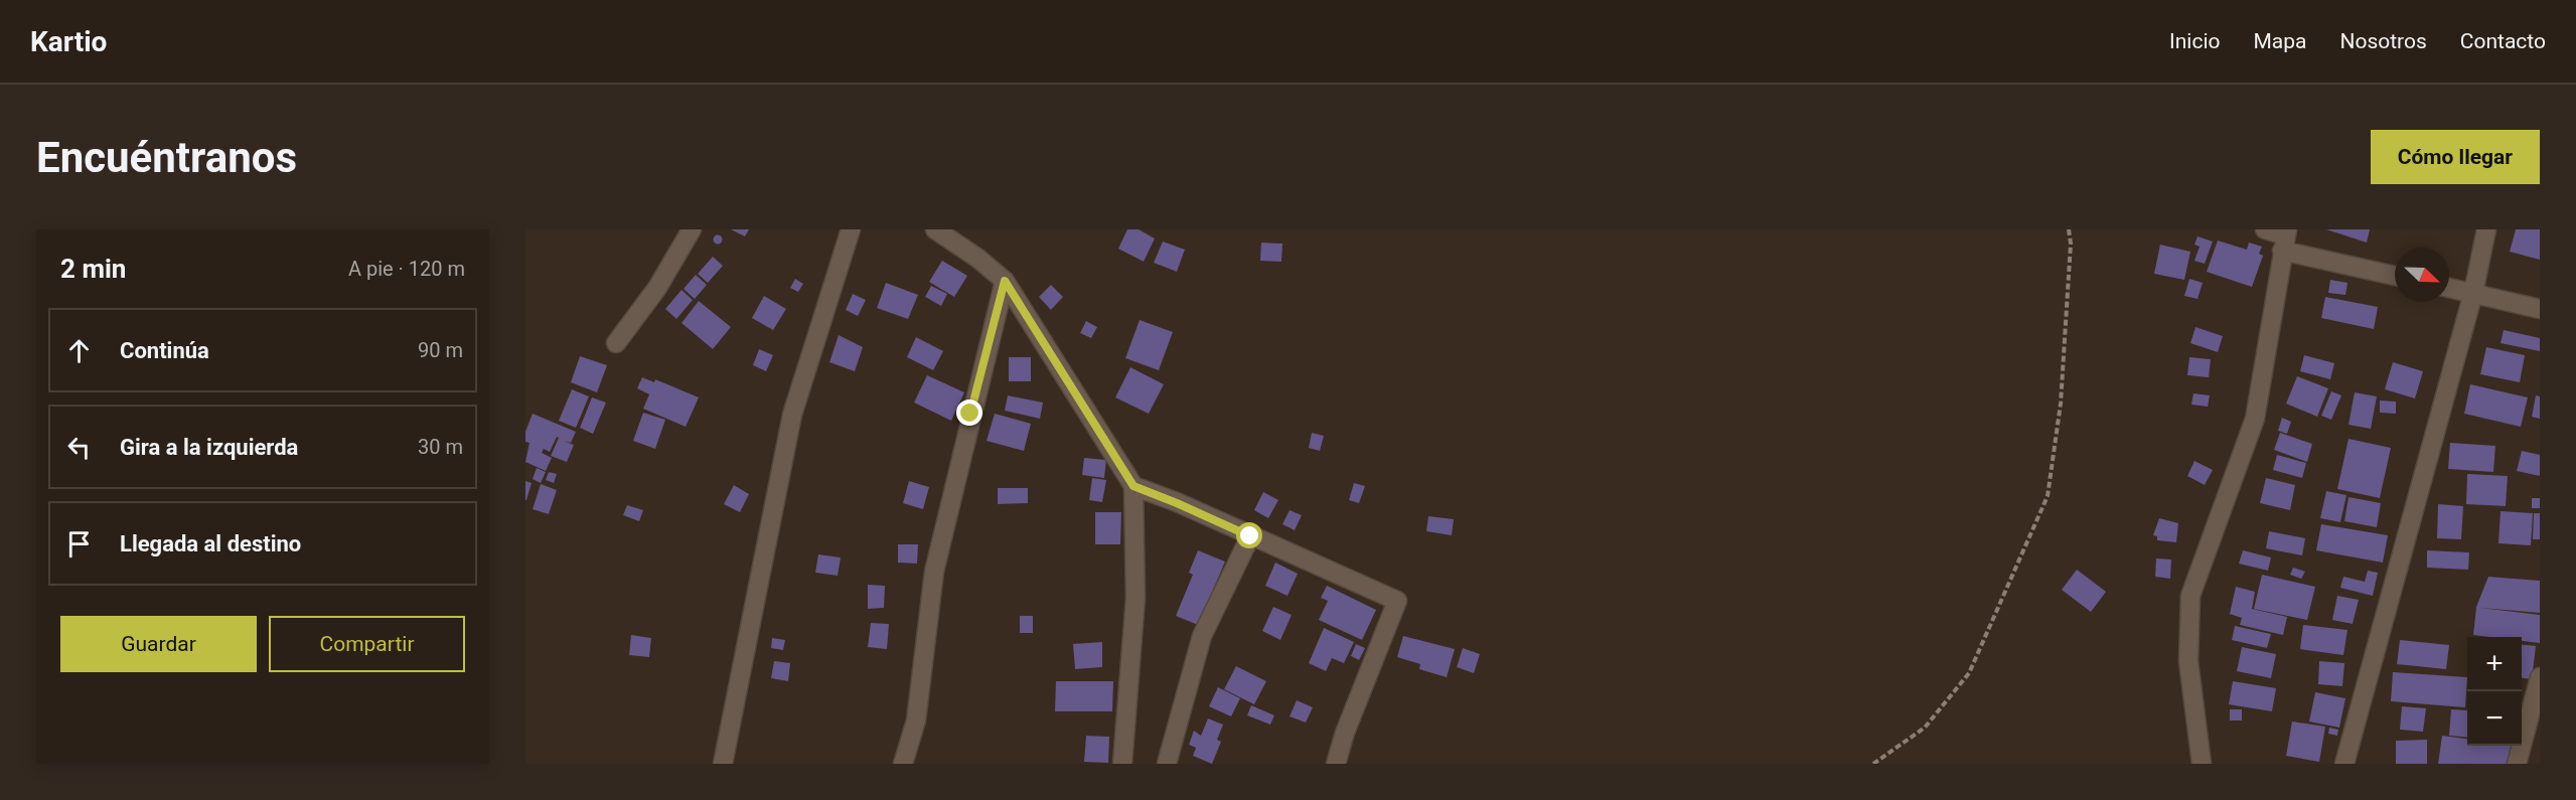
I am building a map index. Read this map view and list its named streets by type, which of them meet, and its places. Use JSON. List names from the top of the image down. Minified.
{"north":"bottom right","page":{"header":"Kartio","nav":["Inicio","Mapa","Nosotros","Contacto"],"buttons":["Cómo llegar",["Guardar","Compartir"]],"title":"Encuéntranos","heading":["2 min","A pie · 120 m"],"list":[["Continúa","90 m"],["Gira a la izquierda","30 m"],"Llegada al destino"],"map_buttons":["+","−"]}}
